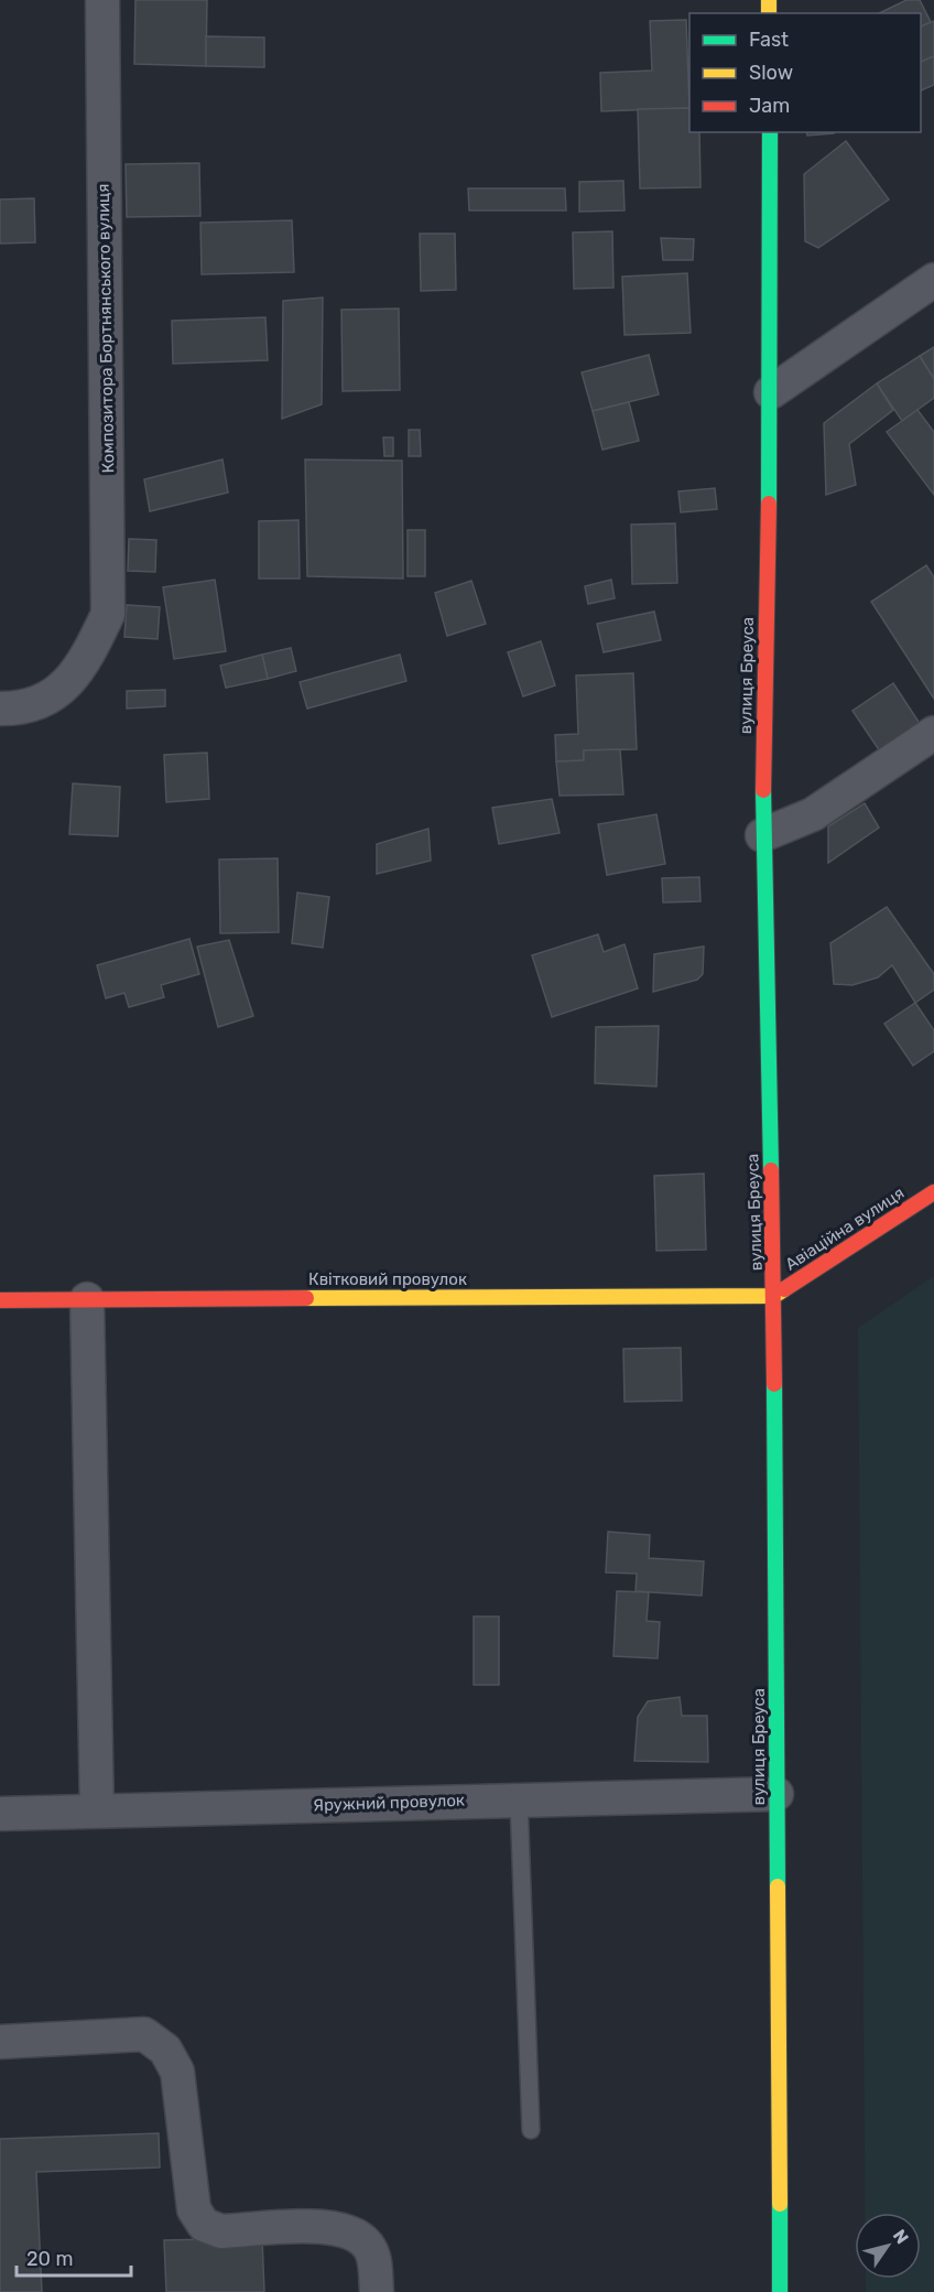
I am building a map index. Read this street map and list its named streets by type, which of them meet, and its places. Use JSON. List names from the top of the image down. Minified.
{"streets":{"street":["Композитора Бортнянського вулиця","вулиця Бреуса","Авіаційна вулиця","Квітковий провулок","Яружний провулок"]},"crossings":[["вулиця Бреуса","Авіаційна вулиця"],["вулиця Бреуса","Квітковий провулок"],["вулиця Бреуса","Яружний провулок"],["Авіаційна вулиця","Квітковий провулок"]],"legend":["Fast","Slow","Jam"],"scale_bar":"20 m","north":"top right"}
